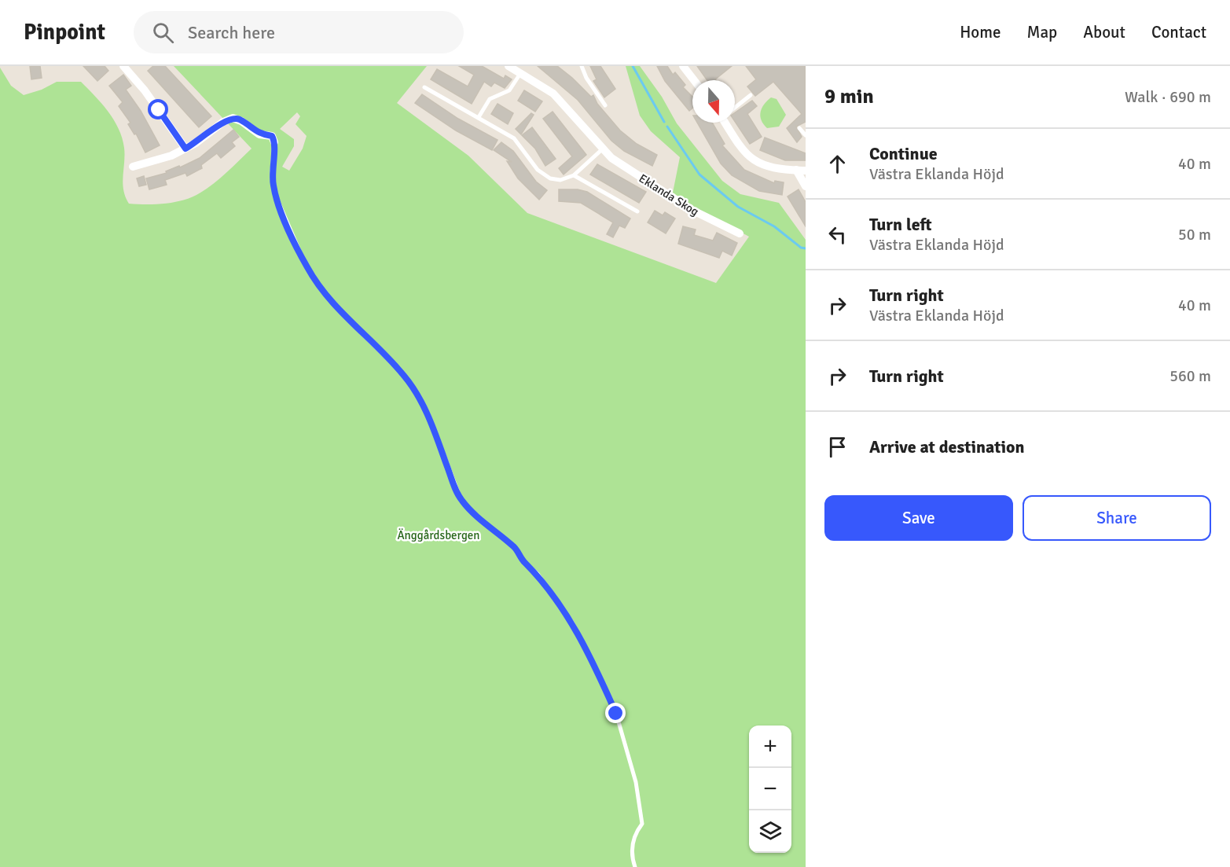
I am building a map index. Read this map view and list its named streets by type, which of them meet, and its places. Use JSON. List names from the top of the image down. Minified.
{"streets":{"street":["Eklanda Skog"]},"parks":["Änggårdsbergen"],"north":"bottom","page":{"header":"Pinpoint","search":"Search here","nav":["Home","Map","About","Contact"],"heading":["9 min","Walk · 690 m"],"list":[["Continue","Västra Eklanda Höjd","40 m"],["Turn left","Västra Eklanda Höjd","50 m"],["Turn right","Västra Eklanda Höjd","40 m"],["Turn right","560 m"],"Arrive at destination"],"buttons":["Save","Share"],"map_buttons":["+","−"]}}
